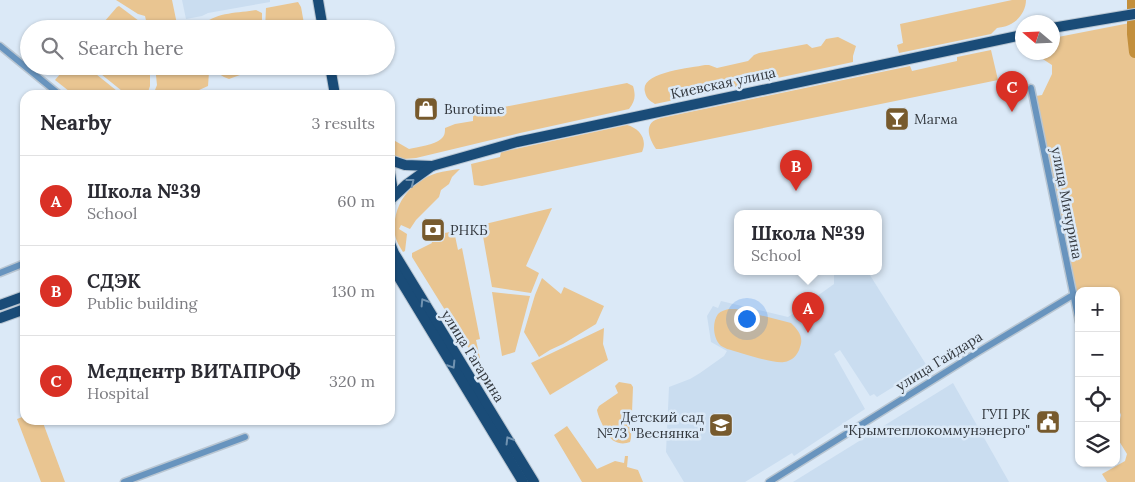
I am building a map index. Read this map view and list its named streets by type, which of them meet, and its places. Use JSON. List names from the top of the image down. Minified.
{"streets":{"main road":["Киевская улица","улица Гагарина"],"street":["улица Мичурина","улица Гайдара"]},"crossings":[["улица Мичурина","улица Гайдара"]],"places":{"shop":["Burotime"],"bar":["Магма"],"bank":["РНКБ"],"public building":["ГУП РК \"Крымтеплокоммунэнерго\""],"school or university":["Детский сад №73 \"Веснянка\""]},"north":"left","page":{"search":"Search here","pins":["C","B","A"],"heading":["Nearby","3 results"],"list":[{"mark":"A","name":"Школа №39","note":"School","value":"60 m"},{"mark":"B","name":"СДЭК","note":"Public building","value":"130 m"},{"mark":"C","name":"Медцентр ВИТАПРОФ","note":"Hospital","value":"320 m"}],"popup":["Школа №39","School"],"map_buttons":["+","−"]}}
